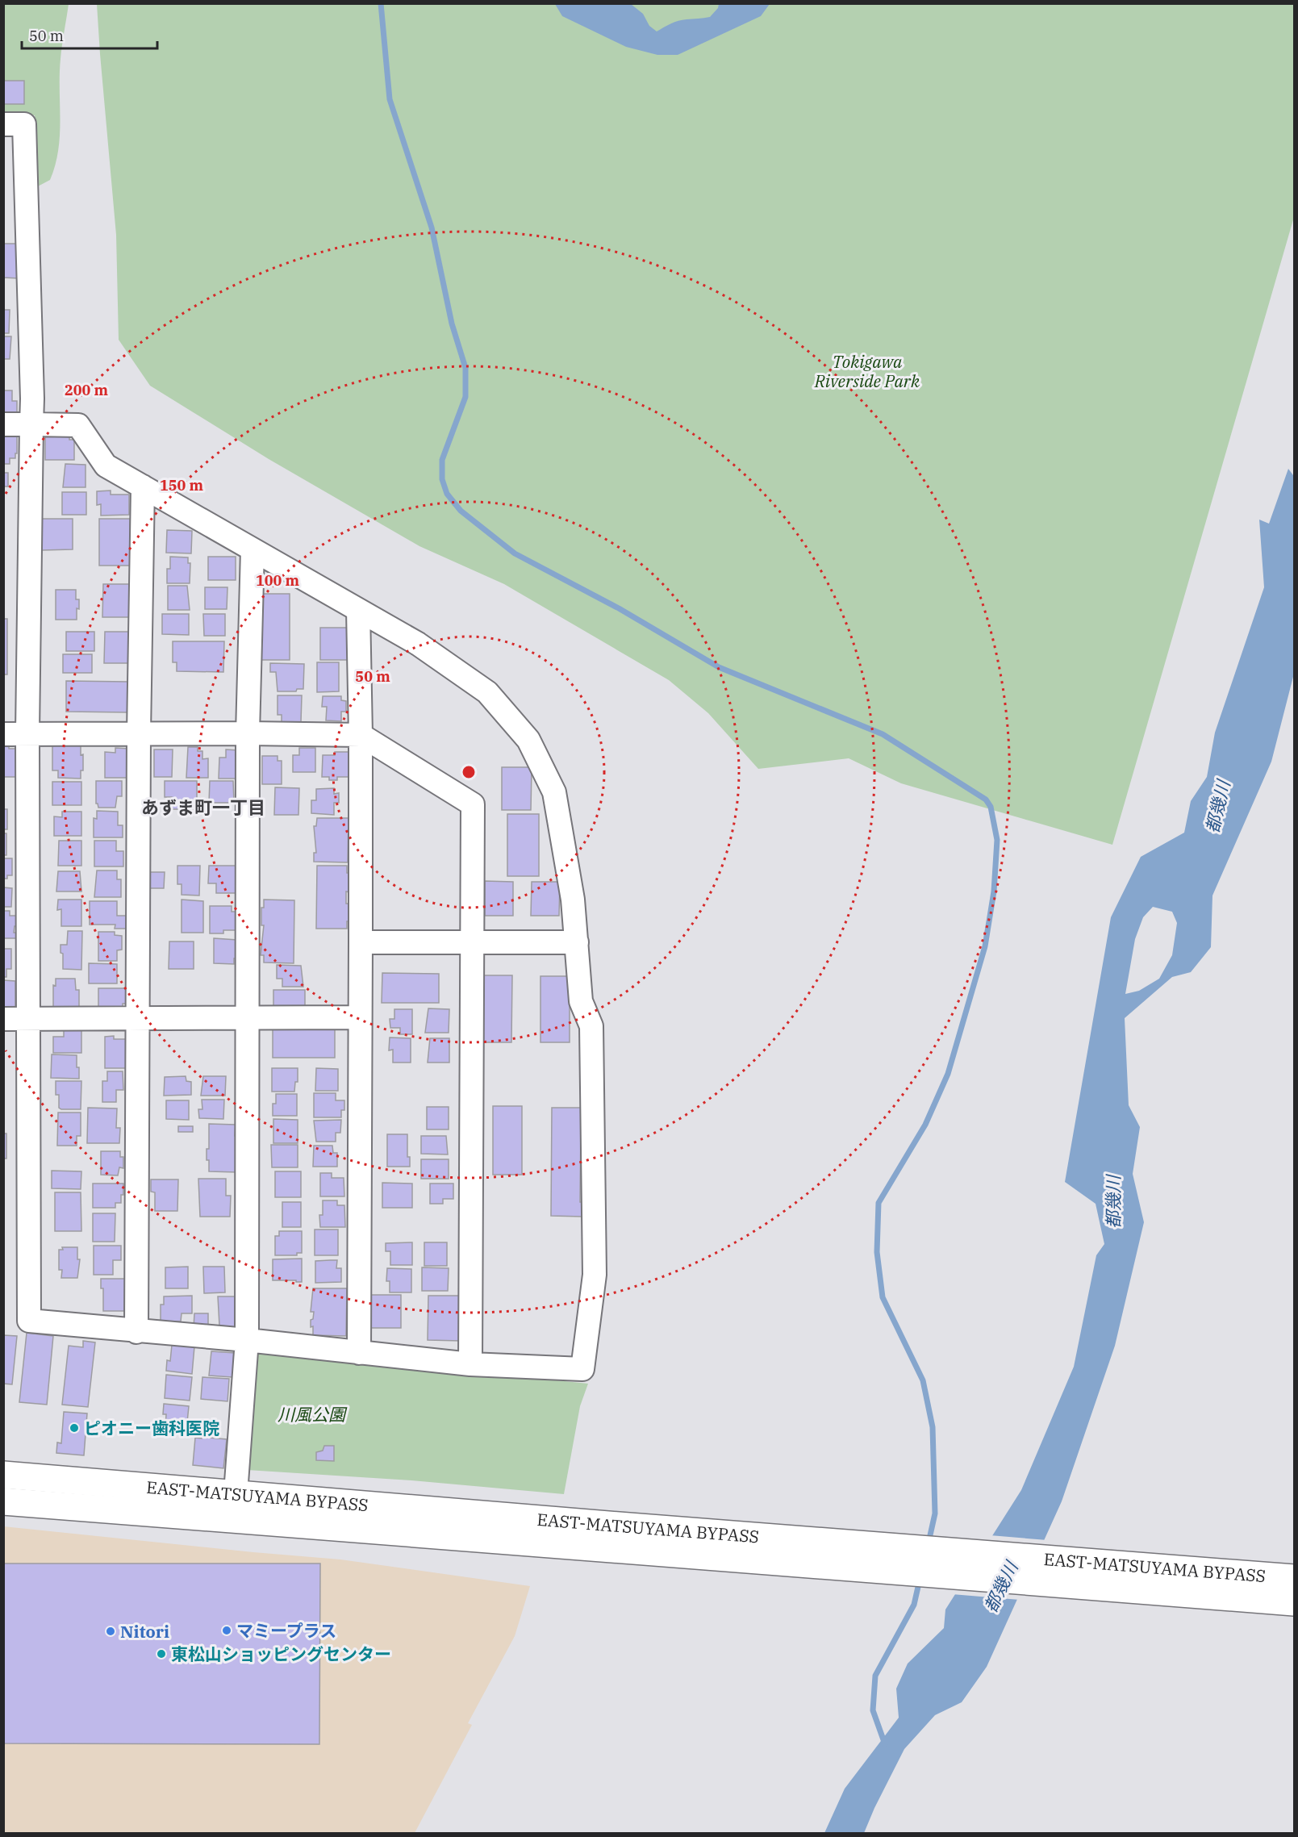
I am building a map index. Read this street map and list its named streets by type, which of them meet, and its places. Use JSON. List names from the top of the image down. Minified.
{"streets":{"highway":["EAST-MATSUYAMA BYPASS"]},"districts":["あずま町一丁目"],"water":["都幾川"],"parks":["Tokigawa Riverside Park","川風公園"],"places":["ピオニー歯科医院","マミープラス","Nitori","東松山ショッピングセンター"],"scale_bar":"50 m","rings":["200 m","150 m","100 m","50 m"]}
